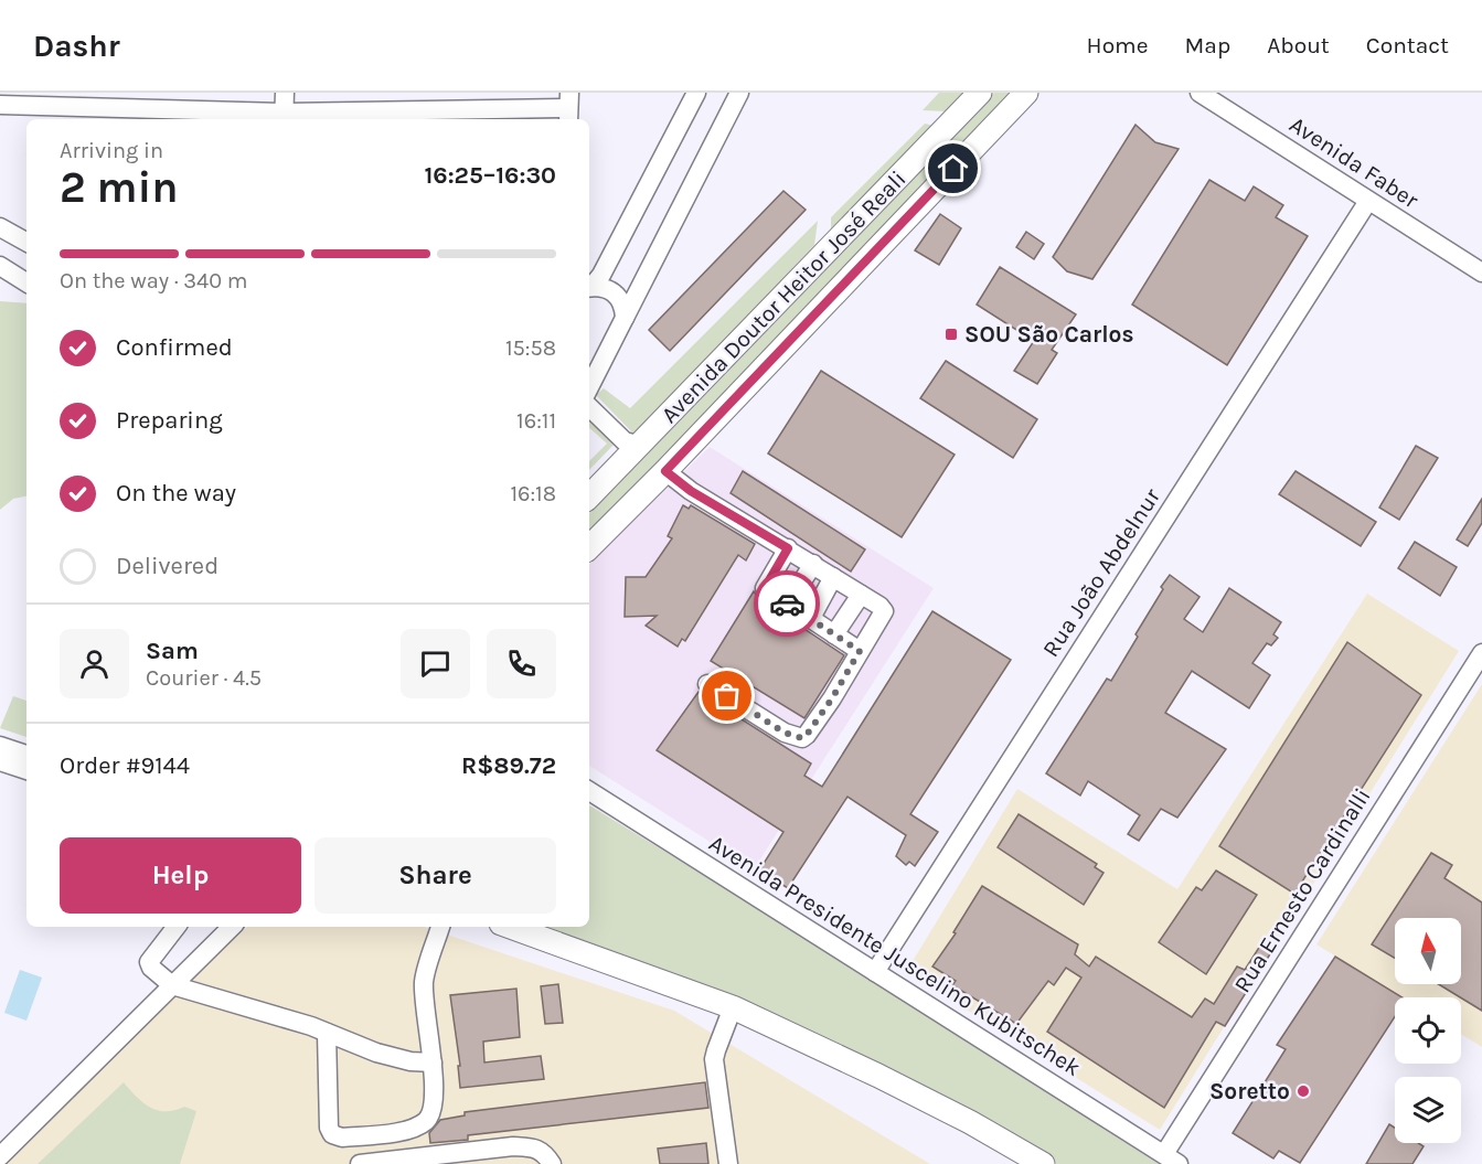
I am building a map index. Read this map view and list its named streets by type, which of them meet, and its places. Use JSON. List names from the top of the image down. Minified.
{"streets":{"main road":["Avenida Doutor Heitor José Reali"],"street":["Avenida Faber","Rua João Abdelnur","Rua Ernesto Cardinalli","Avenida Presidente Juscelino Kubitschek"]},"crossings":[["Avenida Faber","Rua João Abdelnur"],["Rua João Abdelnur","Avenida Presidente Juscelino Kubitschek"],["Rua Ernesto Cardinalli","Avenida Presidente Juscelino Kubitschek"]],"places":{"transit":["SOU São Carlos"],"other":["Soretto"]},"north":"top","page":{"header":"Dashr","nav":["Home","Map","About","Contact"],"heading":["2 min","Arriving in","16:25–16:30"],"panel":["Sam","Courier · 4.5","Order #9144","R$89.72"],"bar":"On the way · 340 m","list":[["Confirmed","15:58"],["Preparing","16:11"],["On the way","16:18"],"Delivered"],"buttons":["Help","Share"]}}
